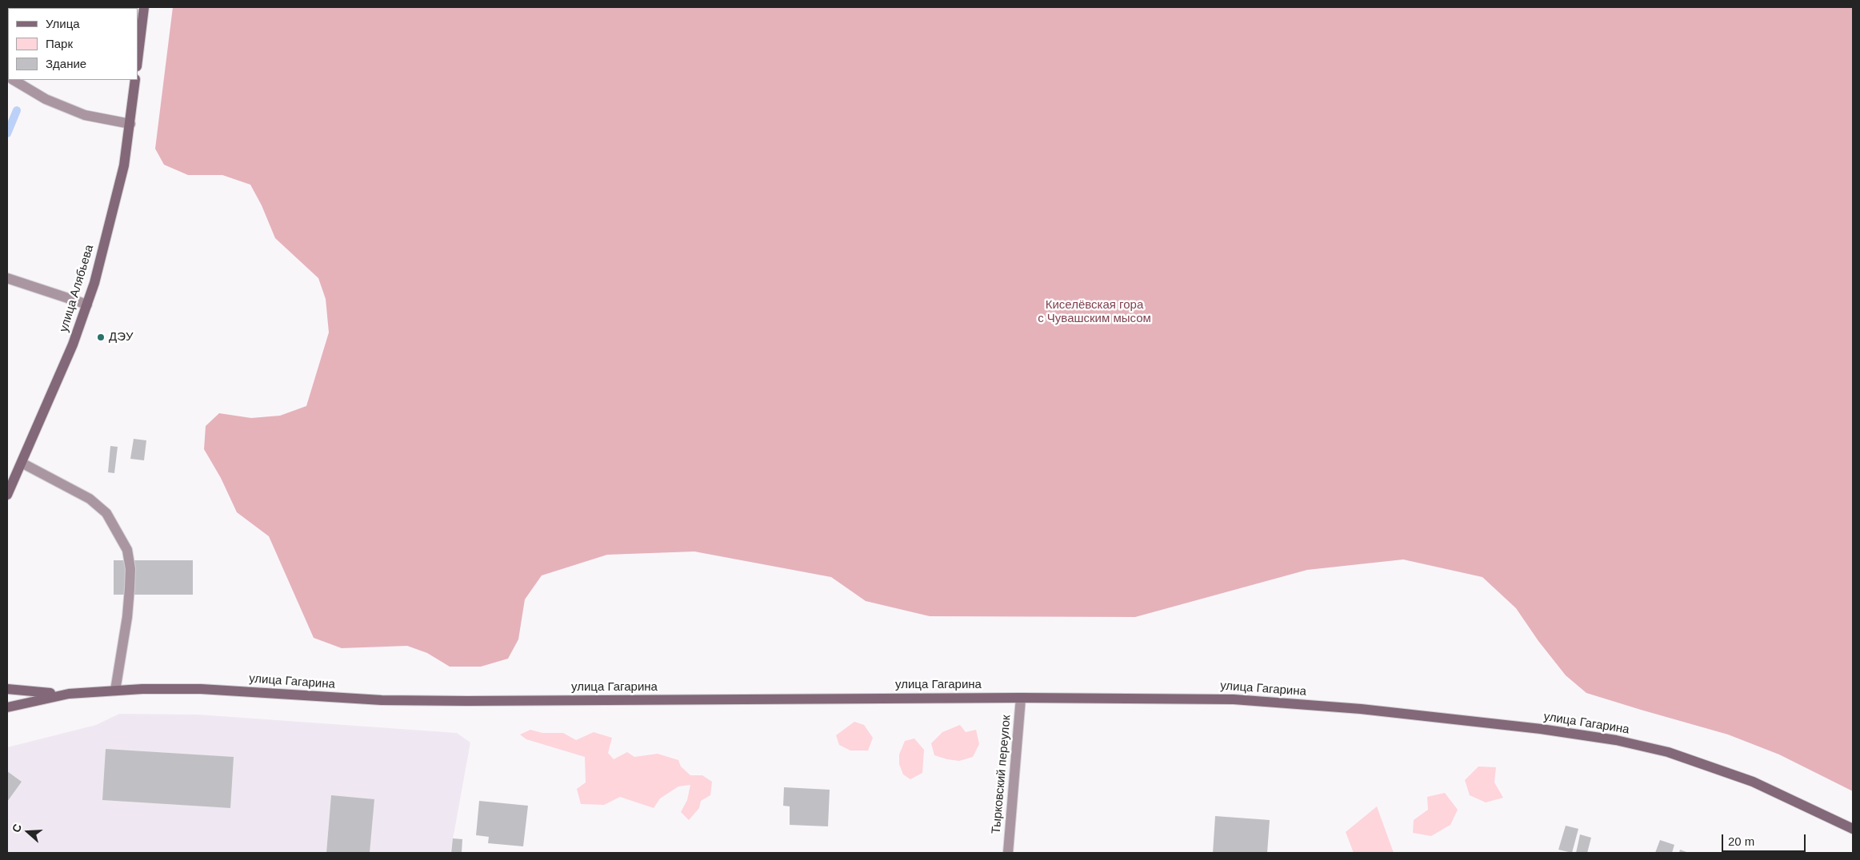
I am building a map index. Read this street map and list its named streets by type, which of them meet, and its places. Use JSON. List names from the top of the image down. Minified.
{"streets":{"main road":["улица Алябьева","улица Гагарина"],"street":["Тырковский переулок"]},"crossings":[["улица Гагарина","Тырковский переулок"]],"parks":["Киселёвская гора с Чувашским мысом"],"places":["ДЭУ"],"legend":["Улица","Парк","Здание"],"scale_bar":"20 m","north":"left"}
